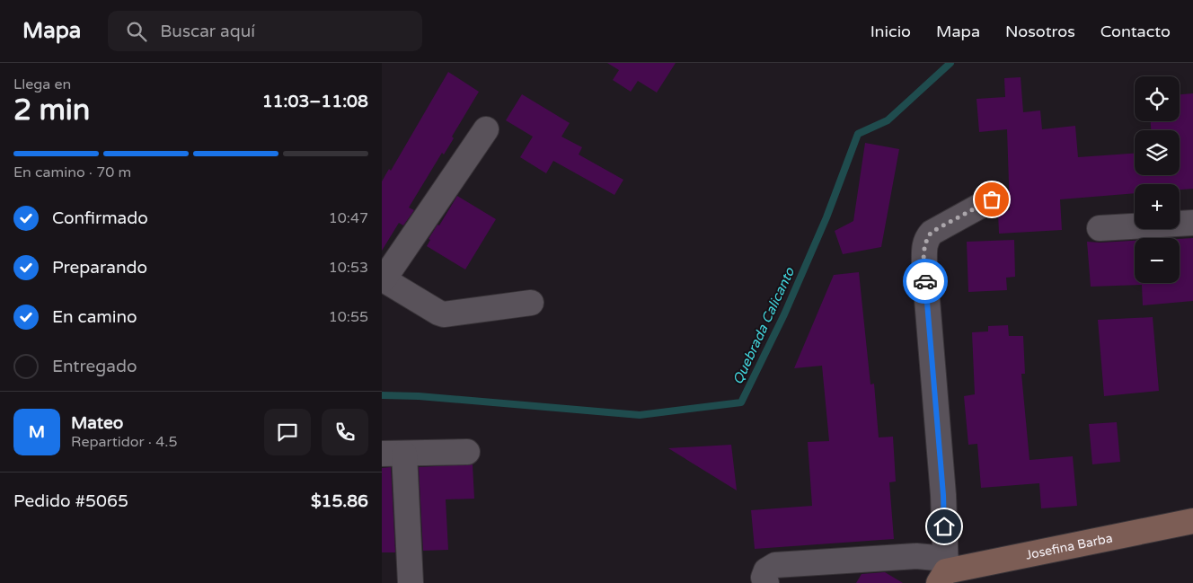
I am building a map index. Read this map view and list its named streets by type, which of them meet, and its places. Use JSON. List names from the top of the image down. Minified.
{"streets":{"street":["Josefina Barba"]},"water":["Quebrada Calicanto"],"page":{"header":"Mapa","search":"Buscar aquí","nav":["Inicio","Mapa","Nosotros","Contacto"],"heading":["2 min","Llega en","11:03–11:08"],"panel":["Mateo","Repartidor · 4.5","Pedido #5065","$15.86"],"map_buttons":["+","−"],"bar":"En camino · 70 m","list":[["Confirmado","10:47"],["Preparando","10:53"],["En camino","10:55"],"Entregado"],"round":"M"}}
